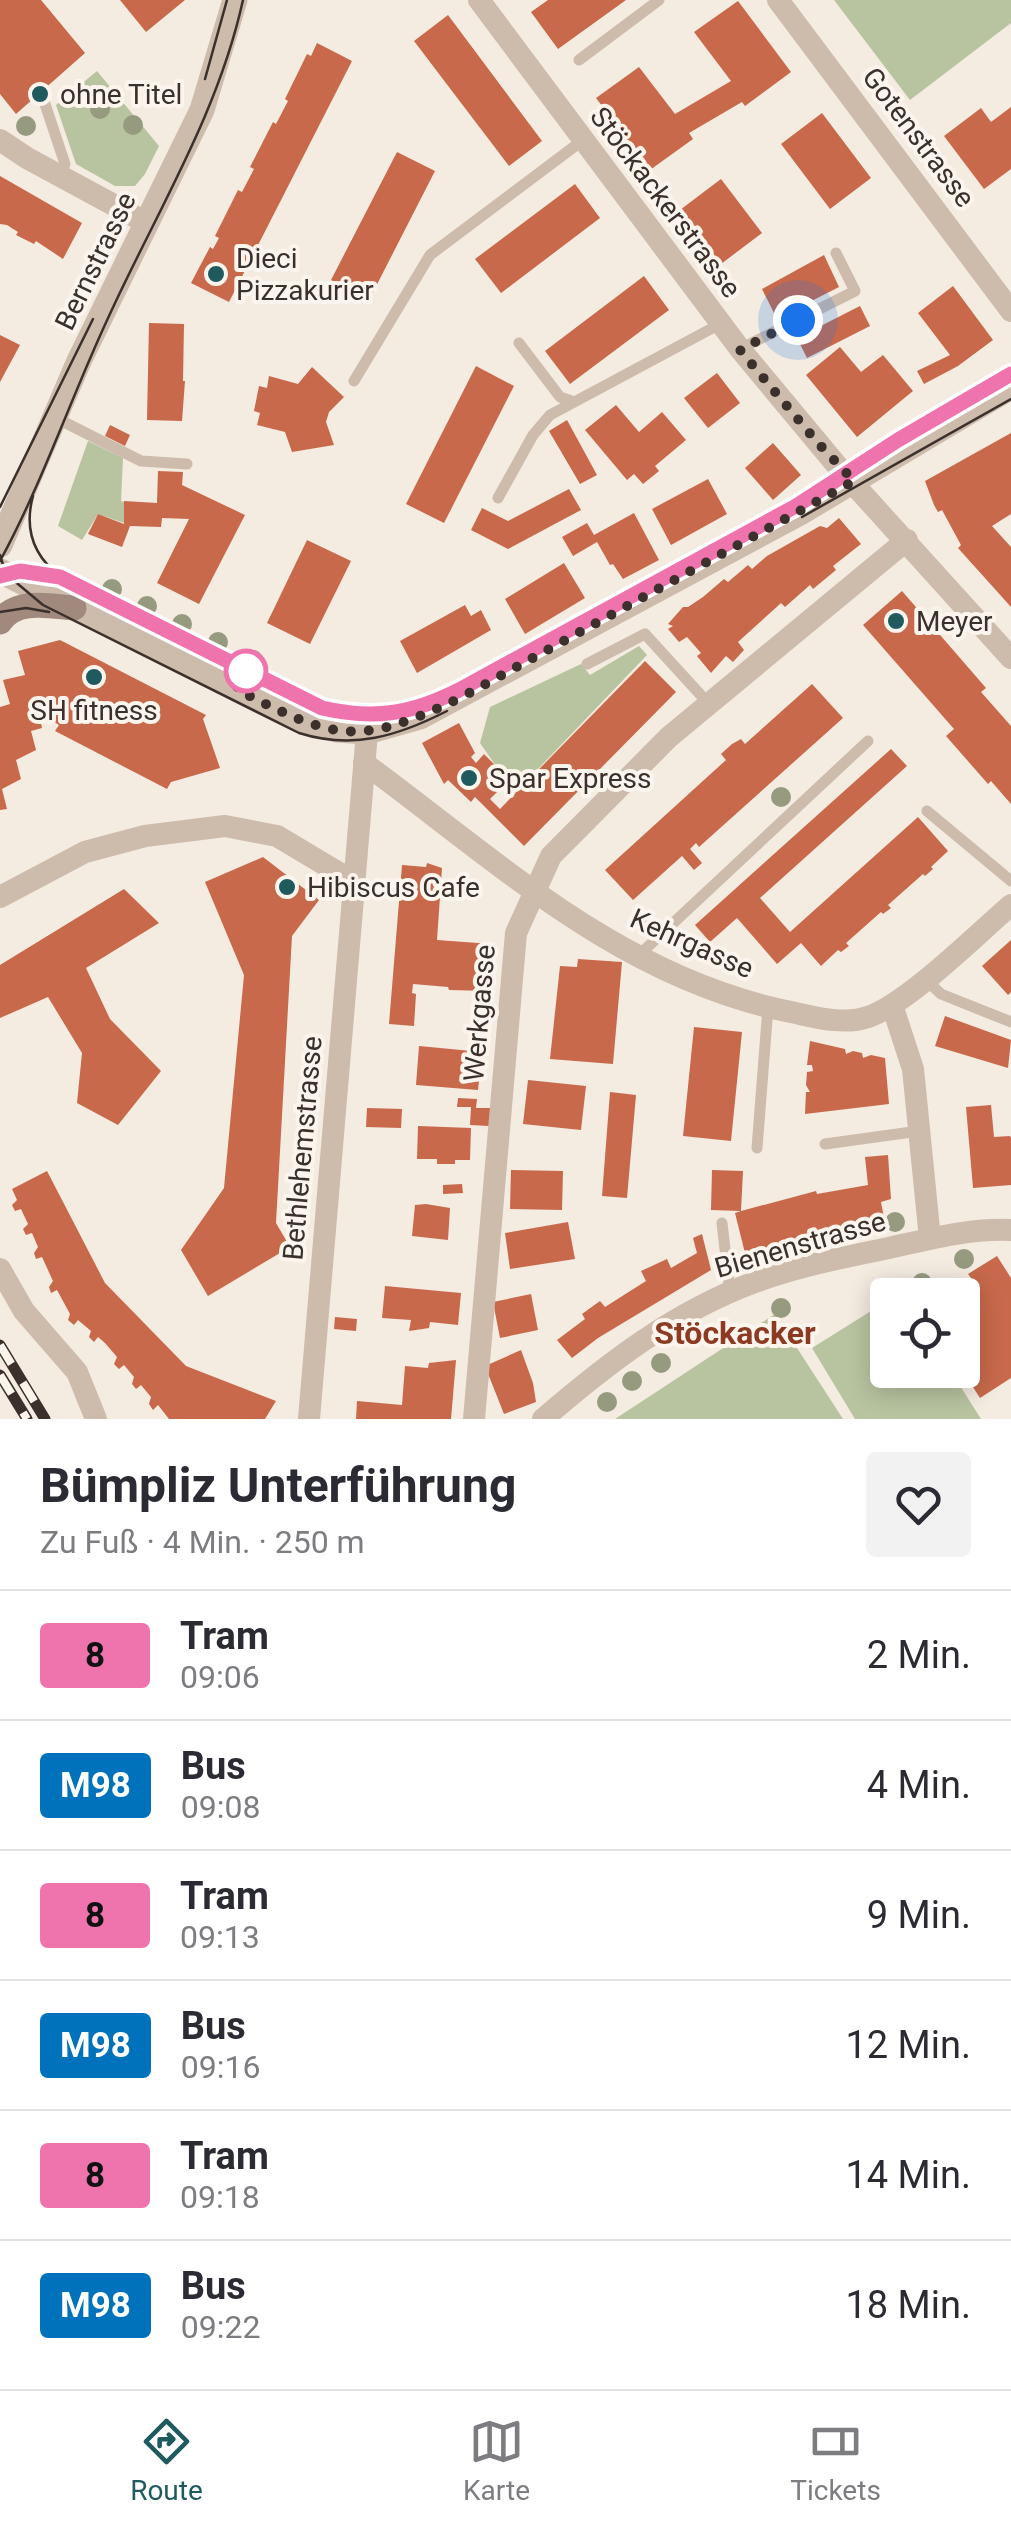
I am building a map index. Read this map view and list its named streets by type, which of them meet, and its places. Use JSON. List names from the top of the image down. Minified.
{"streets":{"street":["Gotenstrasse","Stöckackerstrasse","Bernstrasse","Kehrgasse","Werkgasse","Bethlehemstrasse","Bienenstrasse"]},"crossings":[["Stöckackerstrasse","Werkgasse"],["Kehrgasse","Werkgasse"],["Kehrgasse","Bethlehemstrasse"],["Kehrgasse","Bienenstrasse"]],"districts":["Stöckacker"],"places":["ohne Titel","Dieci Pizzakurier","Meyer","SH fitness","Spar Express","Hibiscus Cafe"],"lines":["tram line 8"],"page":{"heading":["Bümpliz Unterführung","Zu Fuß · 4 Min. · 250 m"],"list":[{"mark":"8","name":"Tram","note":"09:06","value":"2 Min."},{"mark":"M98","name":"Bus","note":"09:08","value":"4 Min."},{"mark":"8","name":"Tram","note":"09:13","value":"9 Min."},{"mark":"M98","name":"Bus","note":"09:16","value":"12 Min."},{"mark":"8","name":"Tram","note":"09:18","value":"14 Min."},{"mark":"M98","name":"Bus","note":"09:22","value":"18 Min."}],"tabs":["Route","Karte","Tickets"]}}
